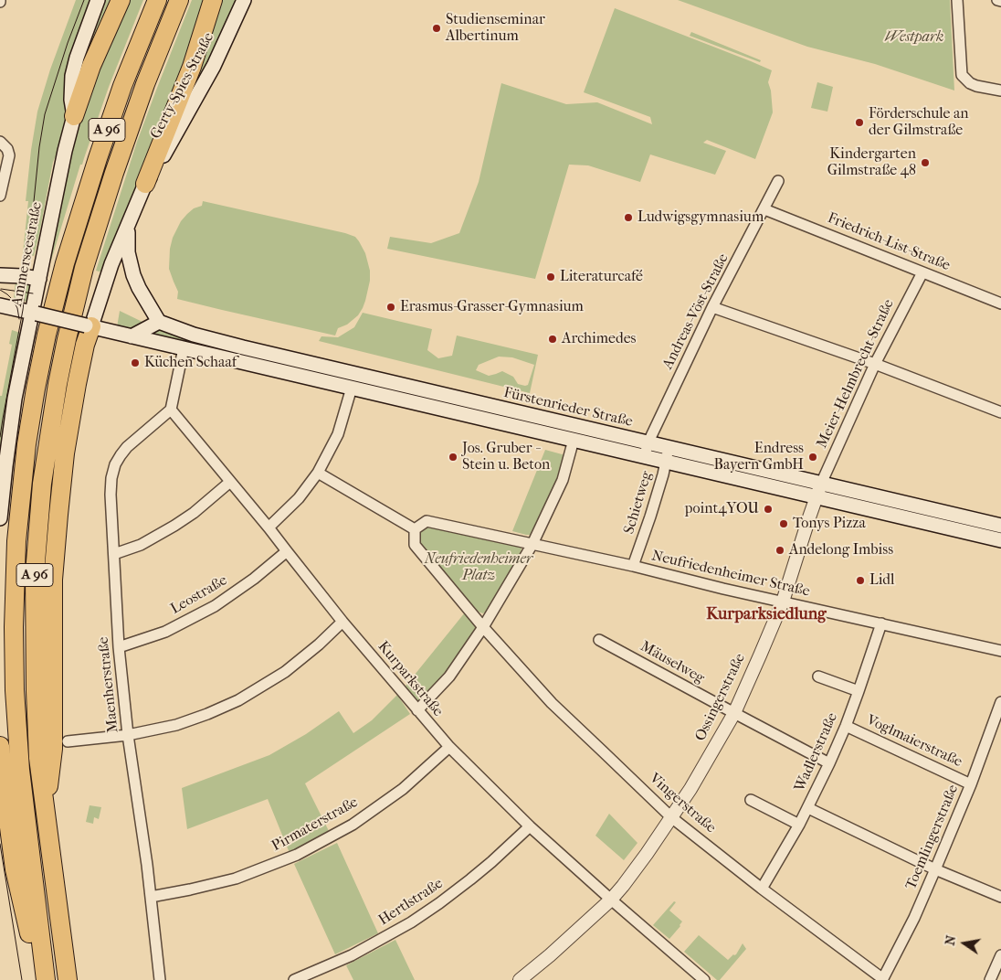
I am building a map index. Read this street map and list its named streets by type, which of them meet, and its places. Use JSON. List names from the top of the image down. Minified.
{"streets":{"highway":["A 96"],"main road":["Gerty-Spies-Straße","Ammerseestraße","Fürstenrieder Straße"],"street":["Friedrich-List-Straße","Andreas-Vöst-Straße","Meier-Helmbrecht-Straße","Schietweg","Neufriedenheimer Straße","Leostraße","Mäuselweg","Kurparkstraße","Maenherstraße","Ossingerstraße","Voglmaierstraße","Wadlerstraße","Vingerstraße","Pirmaterstraße","Toemlingerstraße","Hertlstraße"]},"crossings":[["Friedrich-List-Straße","Andreas-Vöst-Straße"],["Friedrich-List-Straße","Meier-Helmbrecht-Straße"],["Ammerseestraße","Fürstenrieder Straße"],["Andreas-Vöst-Straße","Fürstenrieder Straße"],["Meier-Helmbrecht-Straße","Fürstenrieder Straße"],["Meier-Helmbrecht-Straße","Ossingerstraße"],["Fürstenrieder Straße","Schietweg"],["Fürstenrieder Straße","Ossingerstraße"],["Schietweg","Neufriedenheimer Straße"],["Neufriedenheimer Straße","Ossingerstraße"],["Neufriedenheimer Straße","Wadlerstraße"],["Leostraße","Kurparkstraße"],["Leostraße","Maenherstraße"],["Mäuselweg","Ossingerstraße"],["Mäuselweg","Wadlerstraße"],["Kurparkstraße","Maenherstraße"],["Kurparkstraße","Ossingerstraße"],["Kurparkstraße","Pirmaterstraße"],["Kurparkstraße","Hertlstraße"],["Maenherstraße","Pirmaterstraße"],["Ossingerstraße","Vingerstraße"],["Voglmaierstraße","Wadlerstraße"],["Voglmaierstraße","Toemlingerstraße"],["Wadlerstraße","Vingerstraße"],["Vingerstraße","Toemlingerstraße"]],"districts":["Kurparksiedlung"],"parks":["Westpark","Neufriedenheimer Platz"],"places":["Studienseminar Albertinum","Förderschule an der Gilmstraße","Kindergarten Gilmstraße 48","Ludwigsgymnasium","Literaturcafé","Erasmus-Grasser-Gymnasium","Archimedes","Küchen Schaaf","Jos. Gruber - Stein u. Beton","Endress Bayern GmbH","point4YOU","Tonys Pizza","Andelong Imbiss","Lidl"],"north":"left"}
